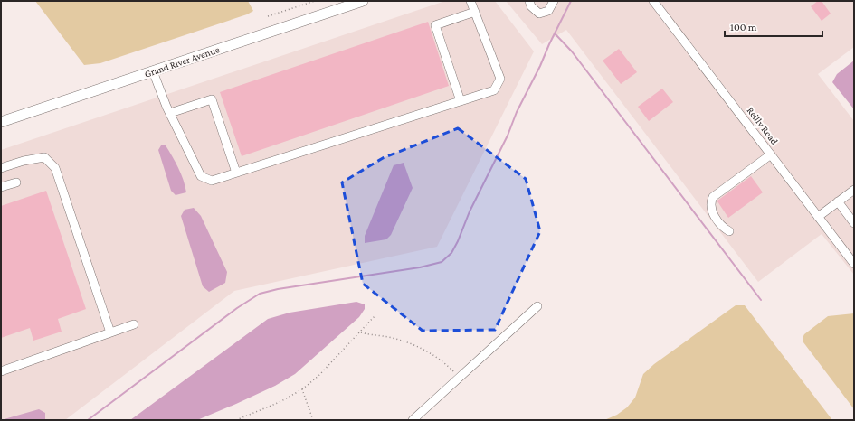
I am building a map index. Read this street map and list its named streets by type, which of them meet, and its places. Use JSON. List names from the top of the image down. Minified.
{"streets":{"main road":["Grand River Avenue"],"lane":["Reilly Road"]},"scale_bar":"100 m"}
